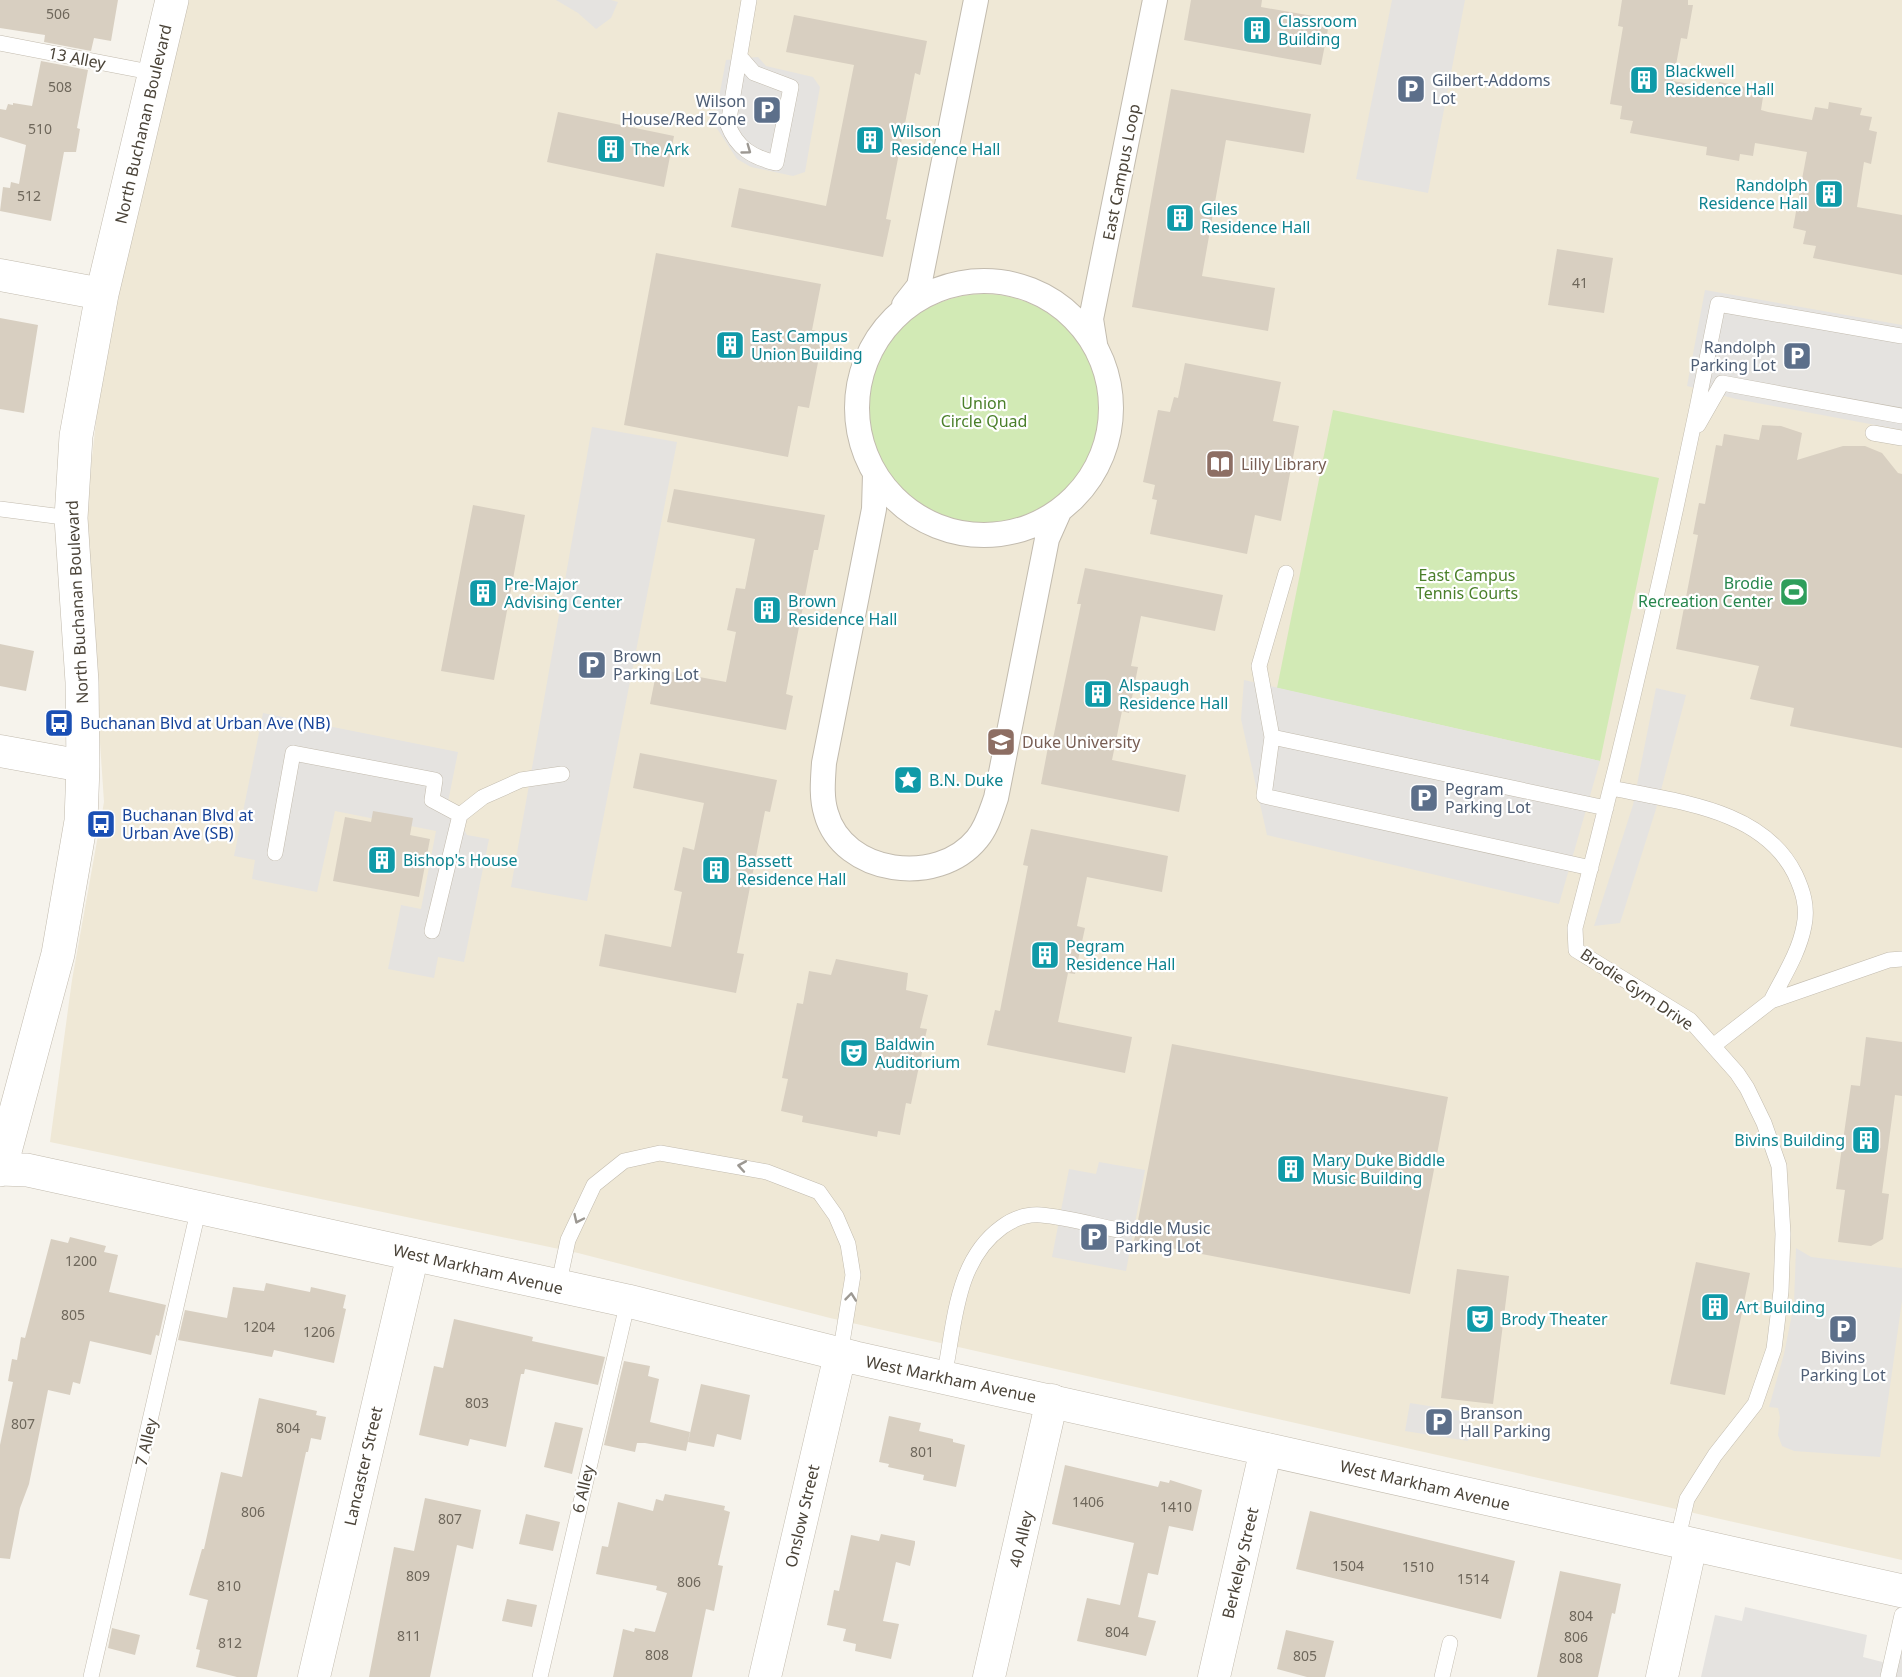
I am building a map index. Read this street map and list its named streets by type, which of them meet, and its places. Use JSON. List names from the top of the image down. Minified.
{"streets":{"street":["North Buchanan Boulevard","East Campus Loop","West Markham Avenue","Lancaster Street","Onslow Street","40 Alley","Berkeley Street"],"lane":["13 Alley","Brodie Gym Drive","7 Alley","6 Alley"]},"crossings":[["13 Alley","North Buchanan Boulevard"],["North Buchanan Boulevard","West Markham Avenue"],["Brodie Gym Drive","West Markham Avenue"],["West Markham Avenue","7 Alley"],["West Markham Avenue","Lancaster Street"],["West Markham Avenue","6 Alley"],["West Markham Avenue","Onslow Street"],["West Markham Avenue","40 Alley"],["West Markham Avenue","Berkeley Street"]],"parks":["Union Circle Quad","East Campus Tennis Courts"],"places":{"building":["Classroom Building","Blackwell Residence Hall","Wilson Residence Hall","The Ark","Randolph Residence Hall","Giles Residence Hall","East Campus Union Building","Pre-Major Advising Center","Brown Residence Hall","Alspaugh Residence Hall","Bishop's House","Bassett Residence Hall","Pegram Residence Hall","Bivins Building","Mary Duke Biddle Music Building","Art Building"],"parking":["Gilbert-Addoms Lot","Wilson House/Red Zone","Randolph Parking Lot","Brown Parking Lot","Pegram Parking Lot","Biddle Music Parking Lot","Bivins Parking Lot","Branson Hall Parking"],"library":["Lilly Library"],"sports":["Brodie Recreation Center"],"bus stop":["Buchanan Blvd at Urban Ave (NB)","Buchanan Blvd at Urban Ave (SB)"],"school or university":["Duke University"],"place":["B.N. Duke"],"theatre":["Baldwin Auditorium","Brody Theater"]},"house_numbers":["506","508","510","512","41","1200","805","1204","1206","803","807","804","801","1406","1410","806","807","1504","1510","809","1514","806","810","804","804","811","806","812","808","805","808"]}
